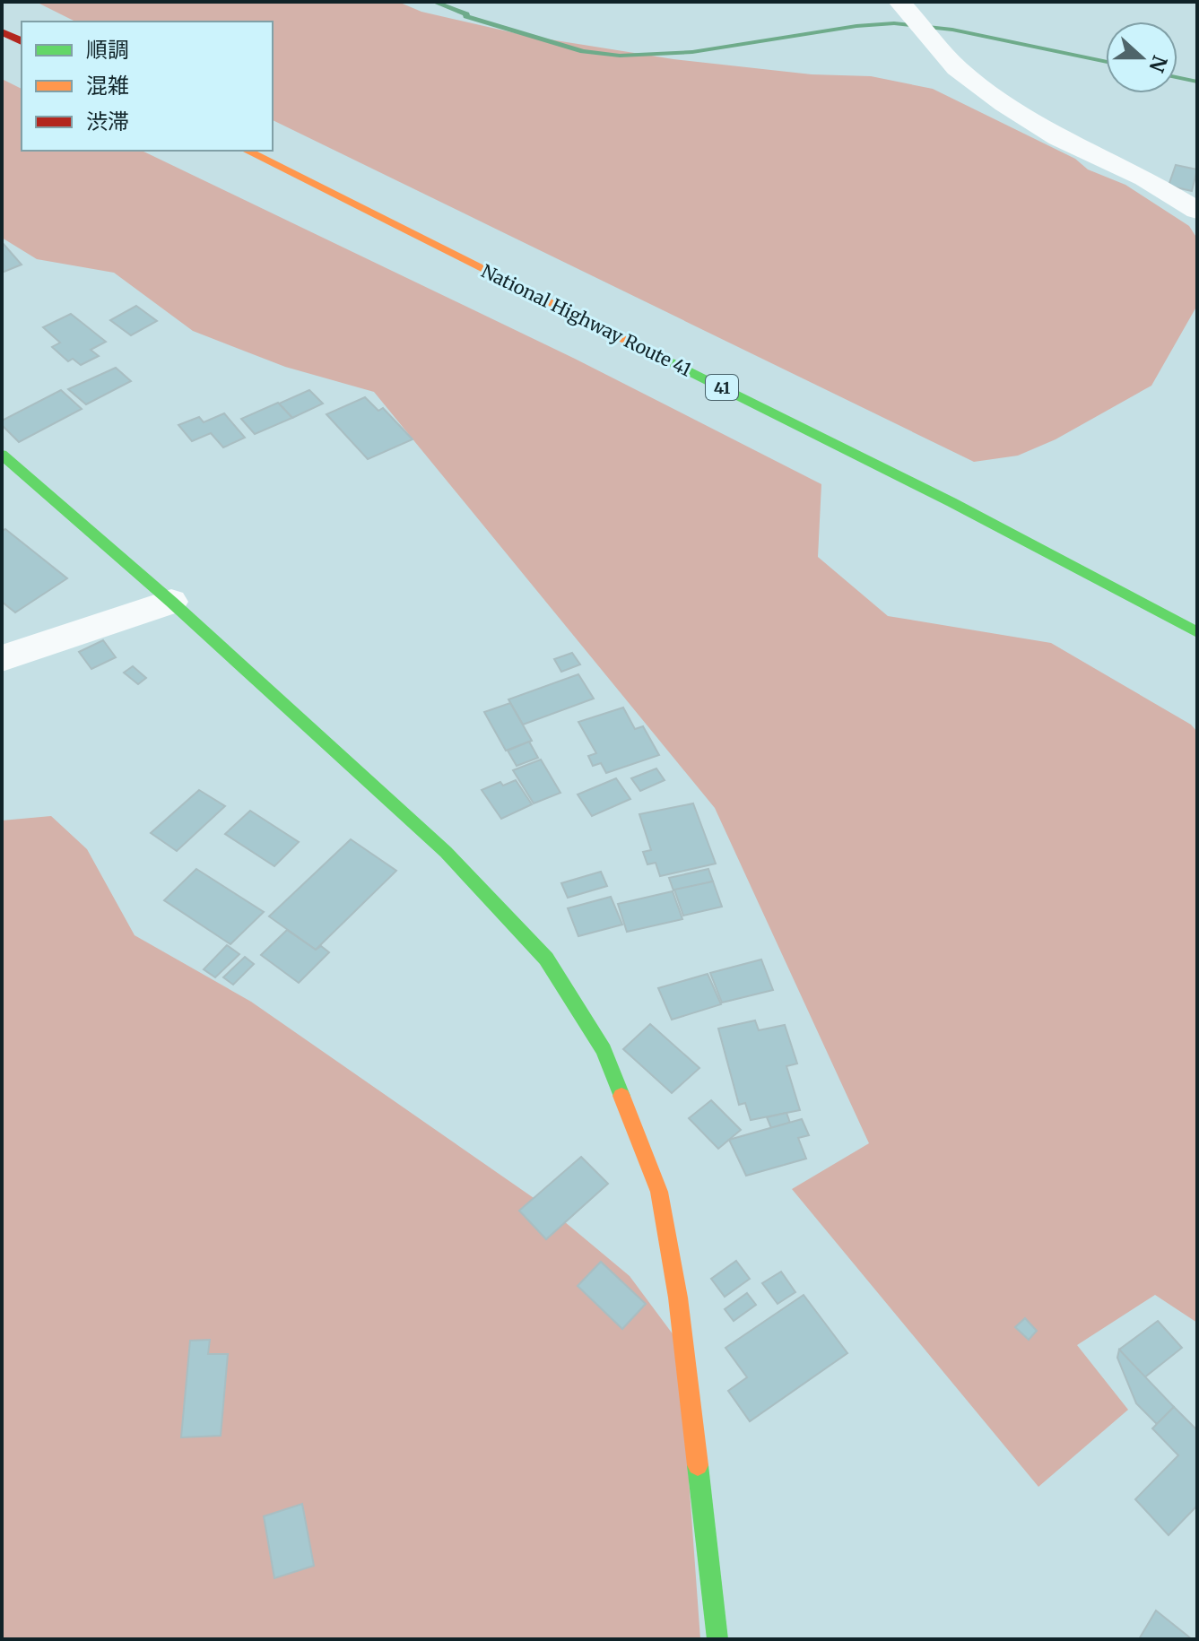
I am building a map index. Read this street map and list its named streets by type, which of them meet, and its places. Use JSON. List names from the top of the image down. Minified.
{"streets":{"main road":["National Highway Route 41","41"]},"legend":["順調","混雑","渋滞"],"north":"right"}
